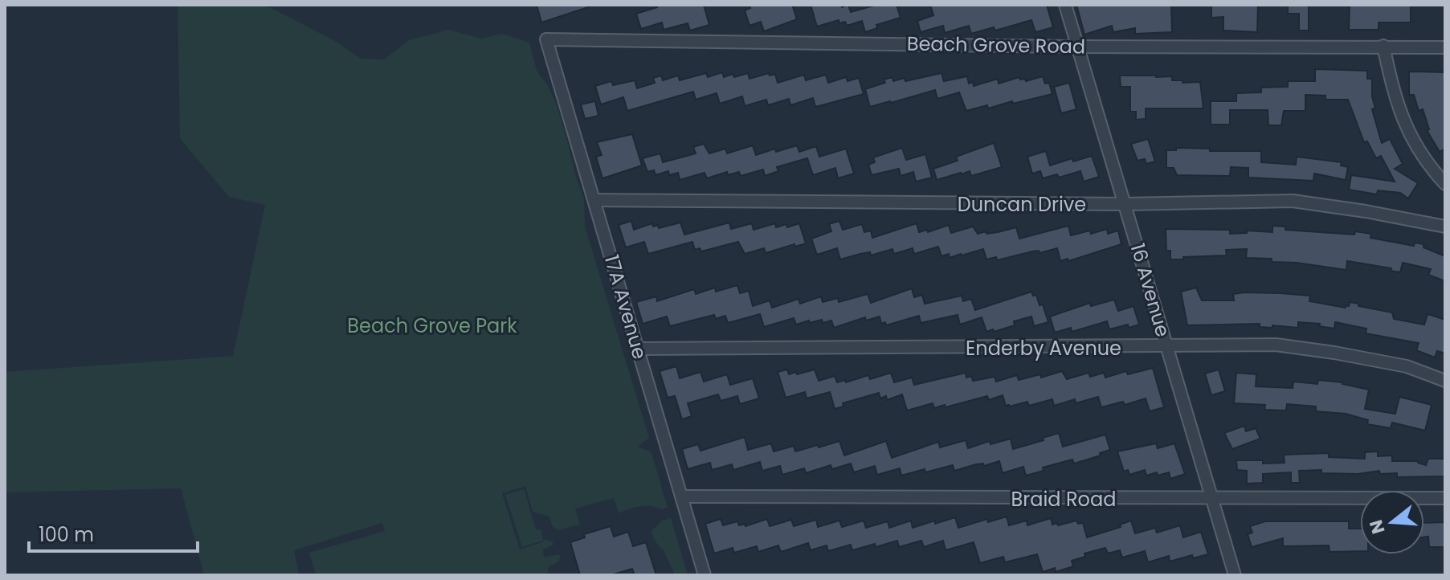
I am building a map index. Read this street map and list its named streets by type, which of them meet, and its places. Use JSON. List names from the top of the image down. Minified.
{"streets":{"street":["Beach Grove Road","Duncan Drive","16 Avenue","17A Avenue","Enderby Avenue","Braid Road"]},"crossings":[["Beach Grove Road","16 Avenue"],["Beach Grove Road","17A Avenue"],["Duncan Drive","16 Avenue"],["Duncan Drive","17A Avenue"],["16 Avenue","Enderby Avenue"],["16 Avenue","Braid Road"],["17A Avenue","Enderby Avenue"],["17A Avenue","Braid Road"]],"parks":["Beach Grove Park"],"scale_bar":"100 m","north":"left"}
